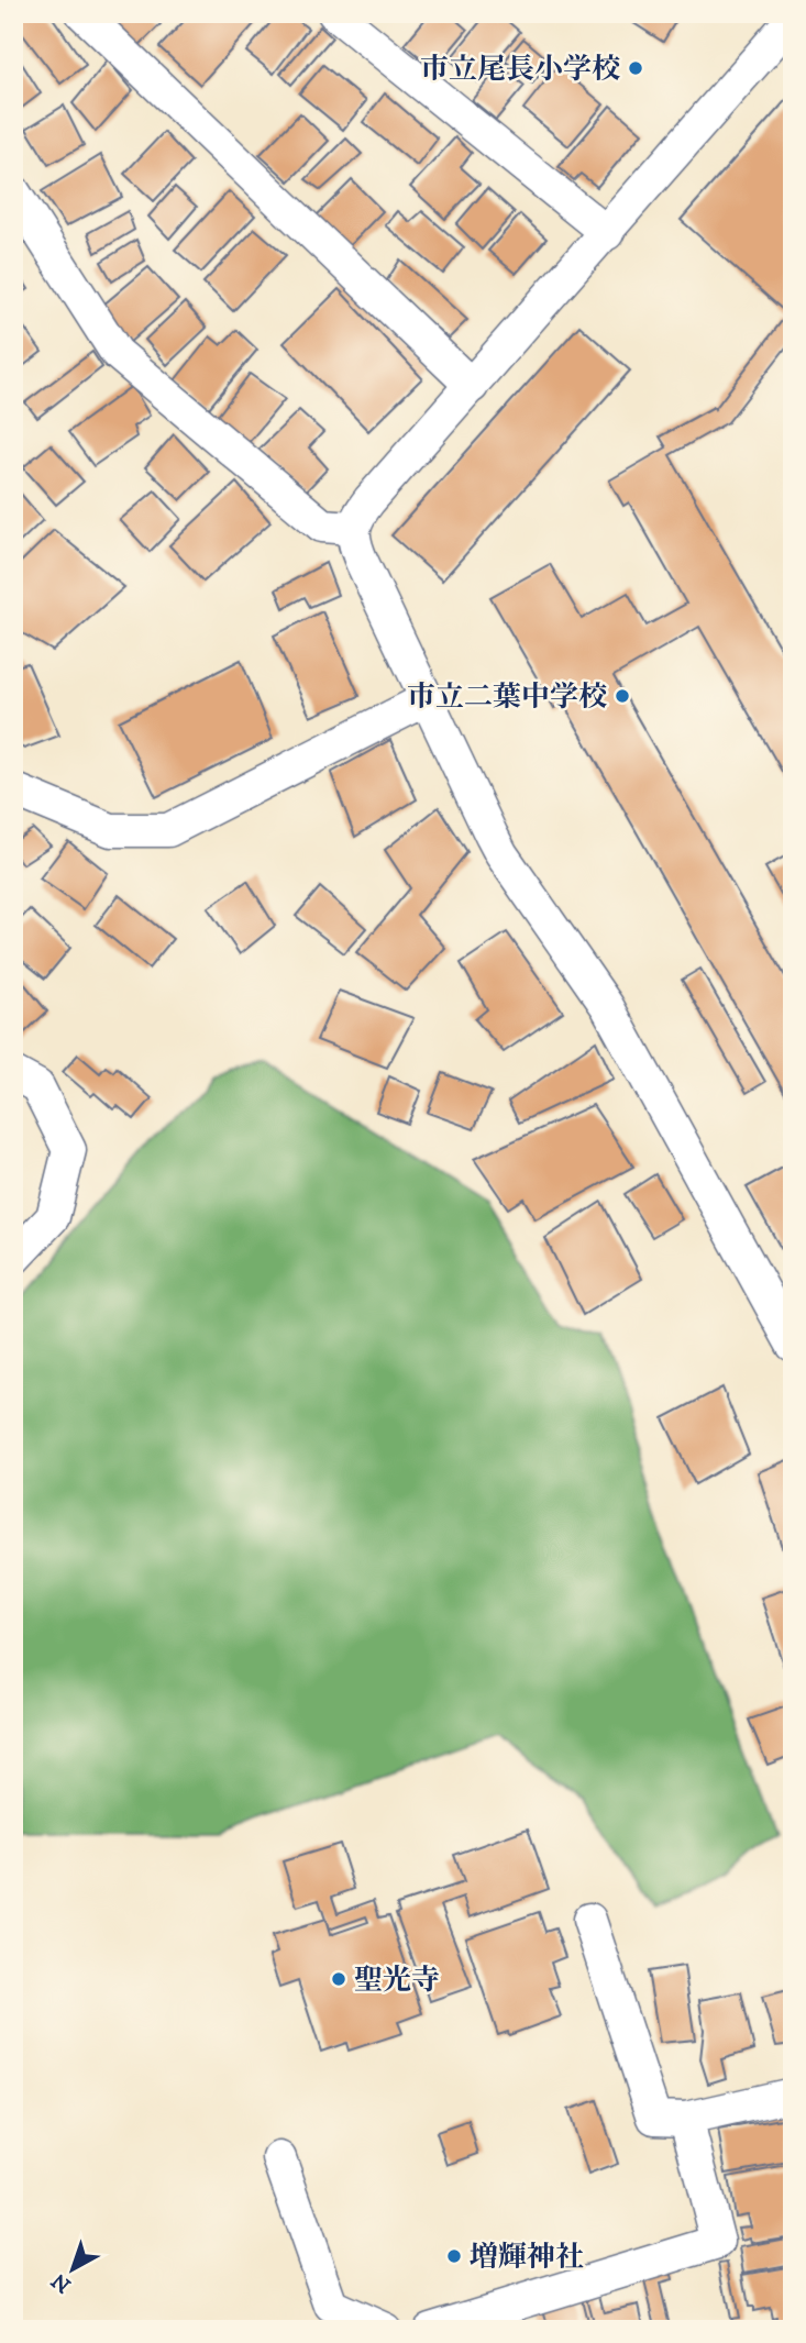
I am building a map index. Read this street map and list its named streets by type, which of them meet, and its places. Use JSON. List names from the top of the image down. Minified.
{"places":["市立尾長小学校","市立二葉中学校","聖光寺","増輝神社"],"north":"bottom left"}
